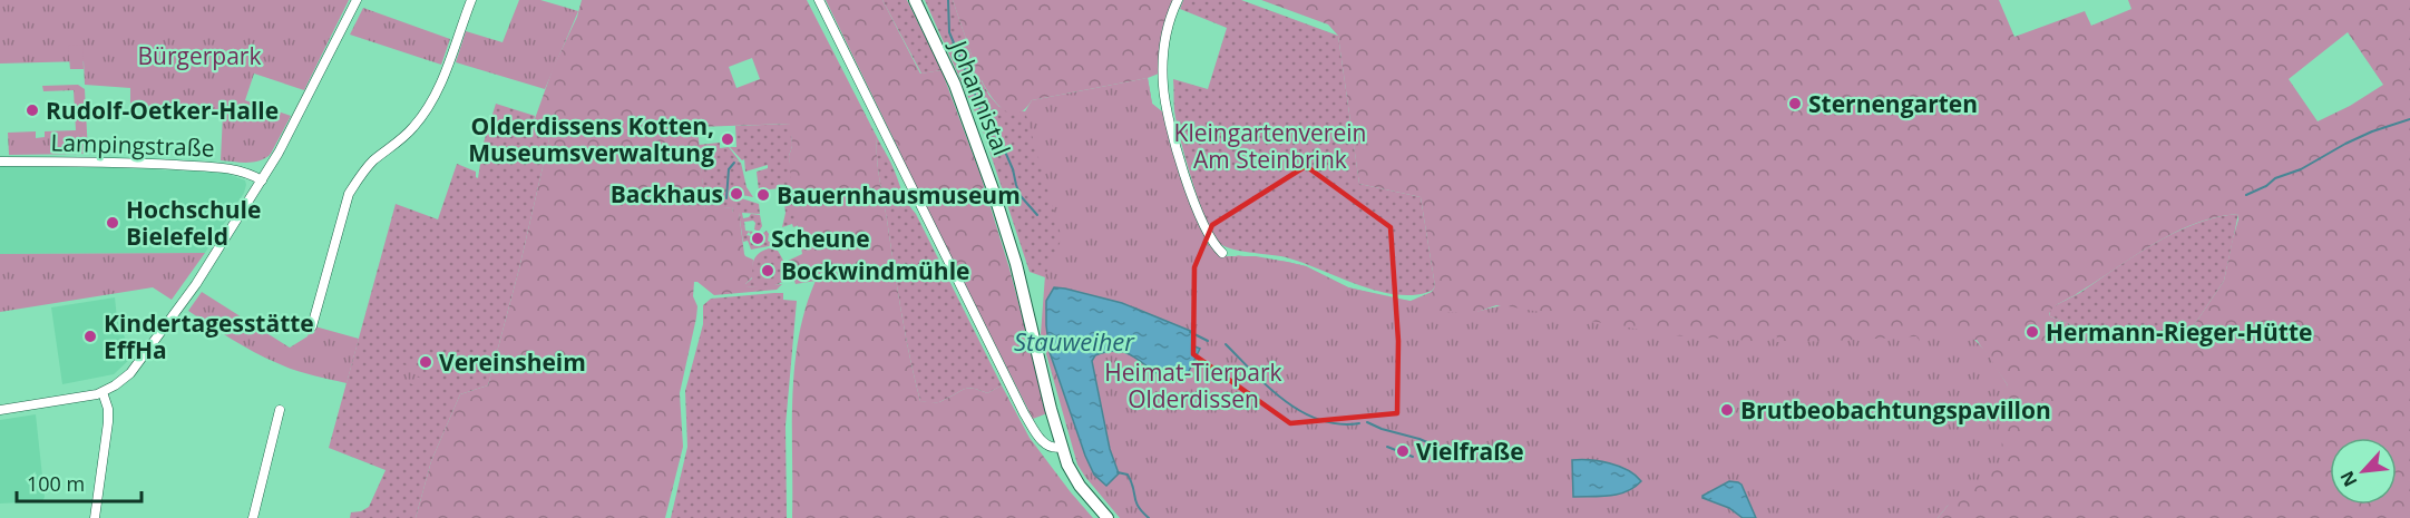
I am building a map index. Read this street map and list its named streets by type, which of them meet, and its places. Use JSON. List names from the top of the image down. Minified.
{"streets":{"main road":["Johannistal"],"street":["Lampingstraße"]},"water":["Stauweiher"],"parks":["Bürgerpark","Kleingartenverein Am Steinbrink","Heimat-Tierpark Olderdissen"],"places":["Sternengarten","Rudolf-Oetker-Halle","Olderdissens Kotten, Museumsverwaltung","Backhaus","Bauernhausmuseum","Hochschule Bielefeld","Scheune","Bockwindmühle","Hermann-Rieger-Hütte","Kindertagesstätte EffHa","Vereinsheim","Brutbeobachtungspavillon","Vielfraße"],"scale_bar":"100 m","north":"bottom left"}
